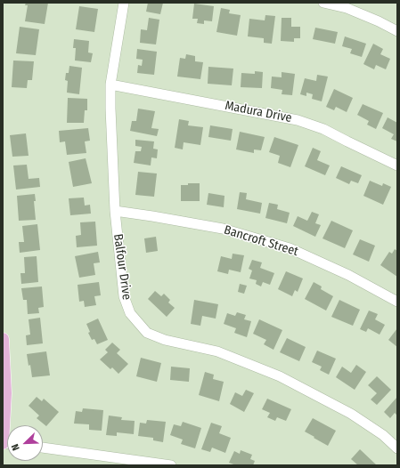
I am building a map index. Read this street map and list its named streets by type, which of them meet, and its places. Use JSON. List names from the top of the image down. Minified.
{"streets":{"street":["Madura Drive","Bancroft Street","Balfour Drive"]},"crossings":[["Madura Drive","Balfour Drive"],["Bancroft Street","Balfour Drive"]],"north":"bottom left"}
